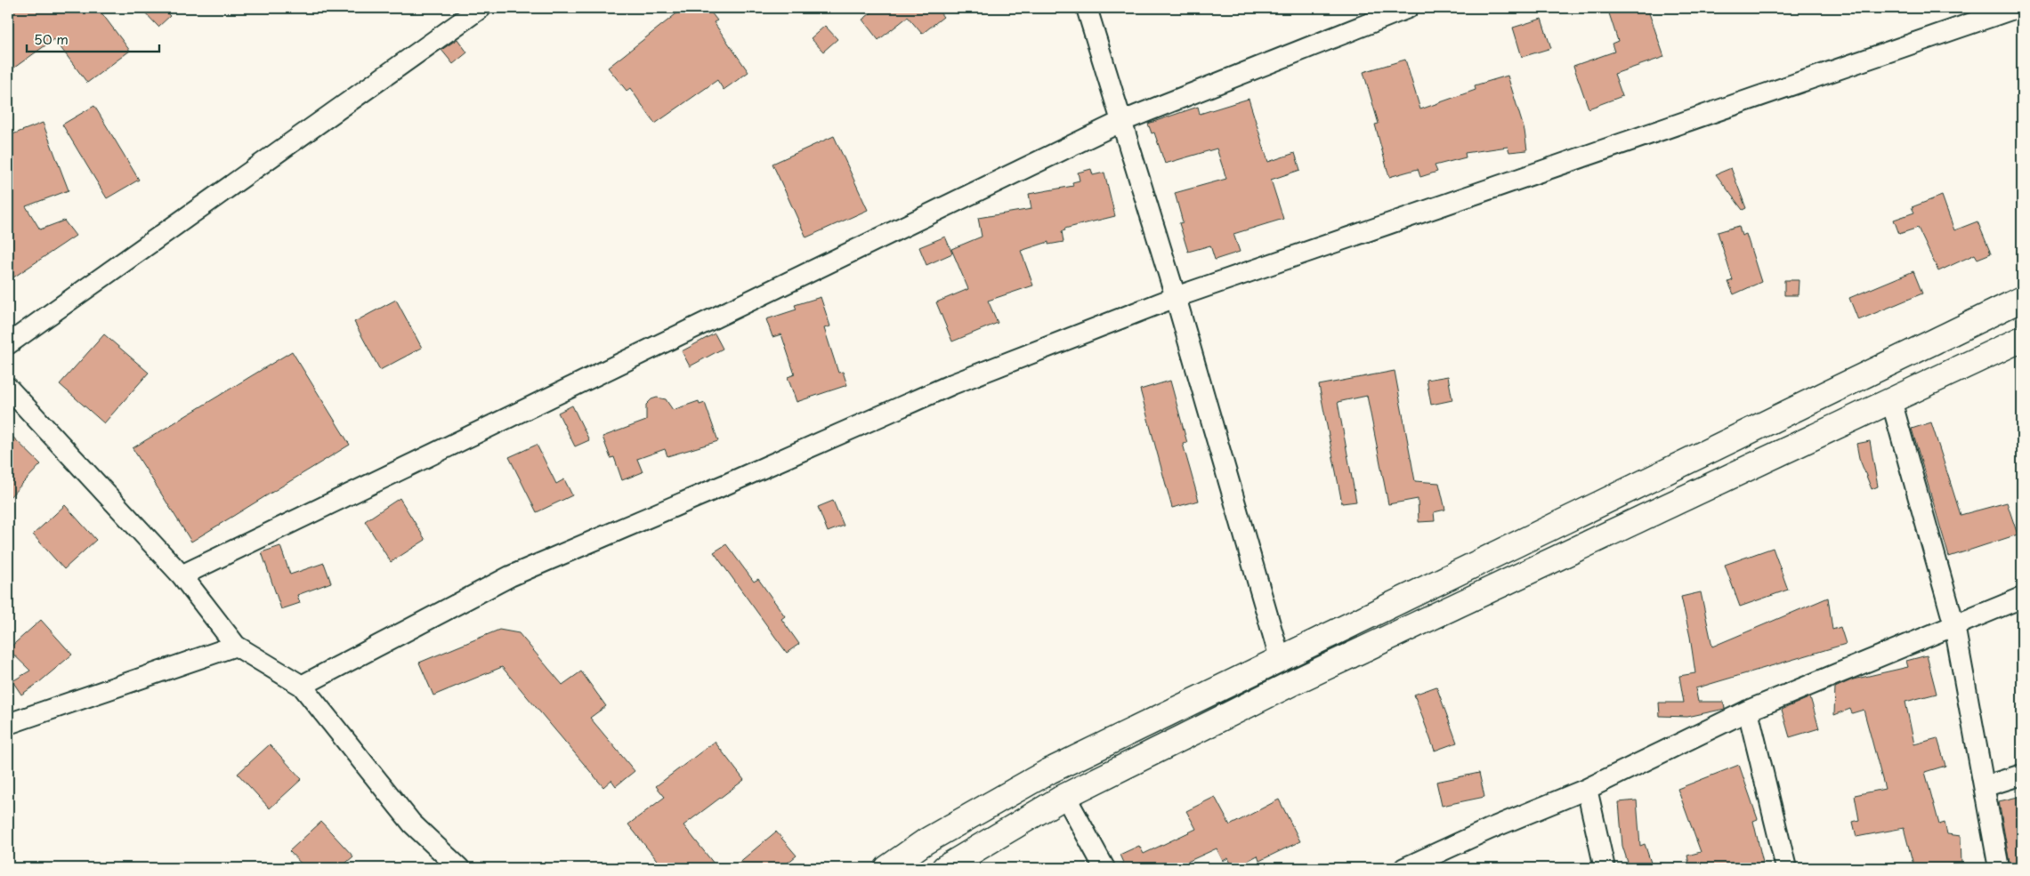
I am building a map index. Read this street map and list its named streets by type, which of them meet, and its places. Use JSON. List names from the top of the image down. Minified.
{"scale_bar":"50 m"}
